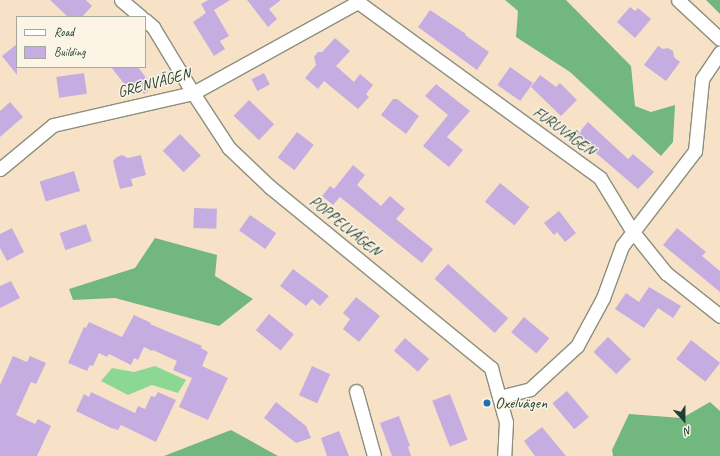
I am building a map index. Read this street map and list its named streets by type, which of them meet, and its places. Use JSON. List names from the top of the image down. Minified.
{"streets":{"street":["GRENVÄGEN","FURUVÄGEN","POPPELVÄGEN"]},"crossings":[["GRENVÄGEN","FURUVÄGEN"],["GRENVÄGEN","POPPELVÄGEN"]],"places":["Oxelvägen"],"legend":["Road","Building"],"north":"bottom"}
